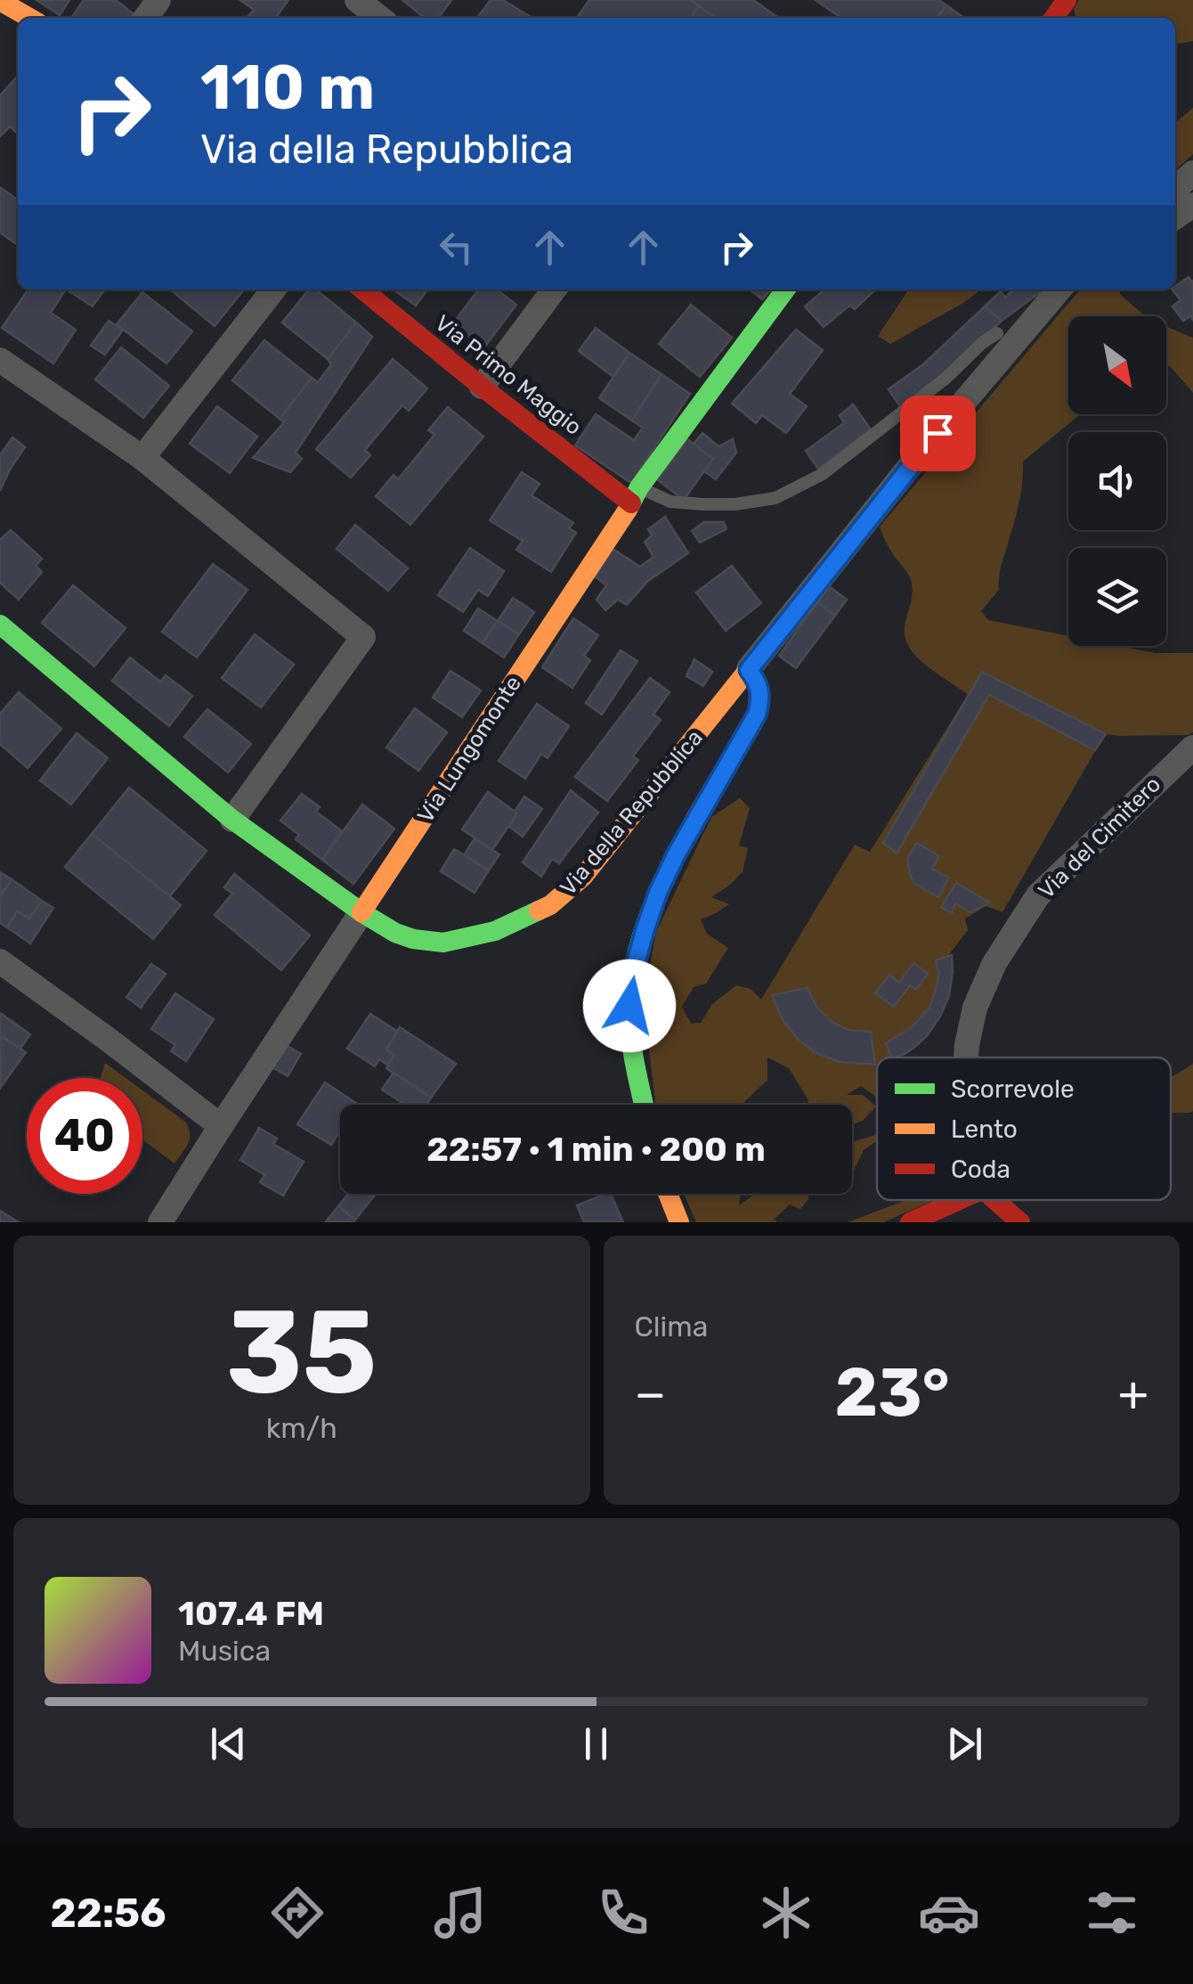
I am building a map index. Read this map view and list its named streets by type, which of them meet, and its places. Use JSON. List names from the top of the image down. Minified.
{"streets":{"street":["Via Primo Maggio","Via Lungomonte","Via della Repubblica","Via del Cimitero"]},"crossings":[["Via Primo Maggio","Via Lungomonte"],["Via Lungomonte","Via della Repubblica"]],"legend":["Scorrevole","Lento","Coda"],"north":"bottom right","page":{"turn":["110 m","Via della Repubblica"],"limit":"40","trip":"22:57 · 1 min · 200 m","tile":[["35","km/h"],"Clima"],"heat":["−","23°","+"],"song":["107.4 FM","Musica"],"tabs":"22:56"}}
